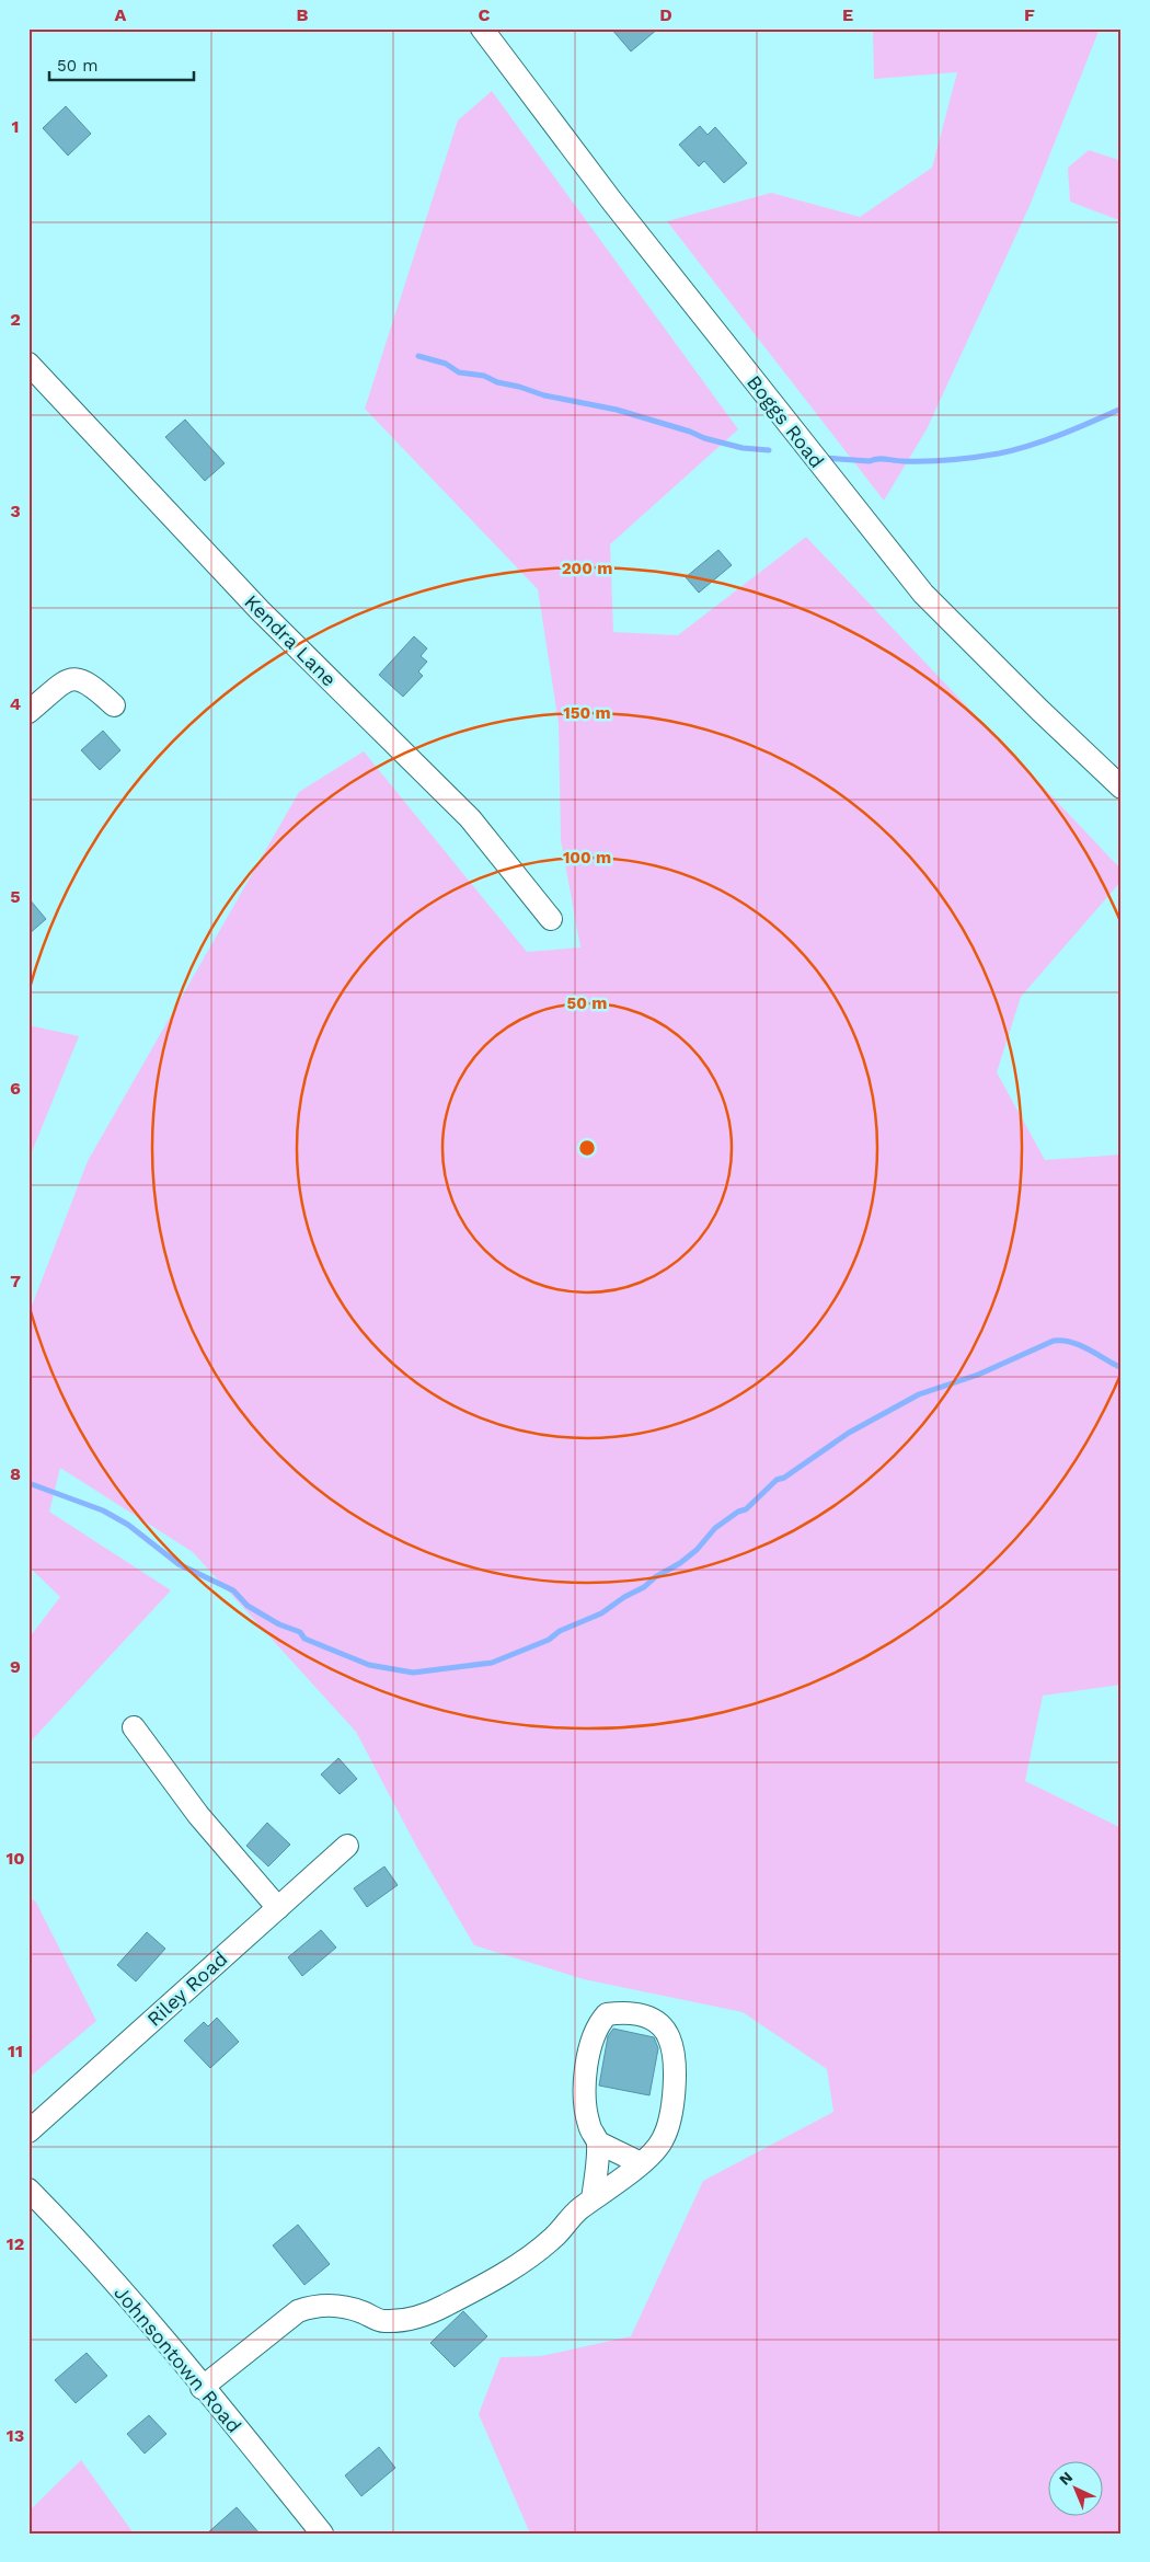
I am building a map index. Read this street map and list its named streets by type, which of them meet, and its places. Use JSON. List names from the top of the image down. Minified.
{"streets":{"street":["Boggs Road","Kendra Lane","Riley Road","Johnsontown Road"]},"scale_bar":"50 m","north":"top left","grid":{"columns":["A","B","C","D","E","F"],"rows":["1","2","3","4","5","6","7","8","9","10","11","12","13"]},"rings":["200 m","150 m","100 m","50 m"]}
